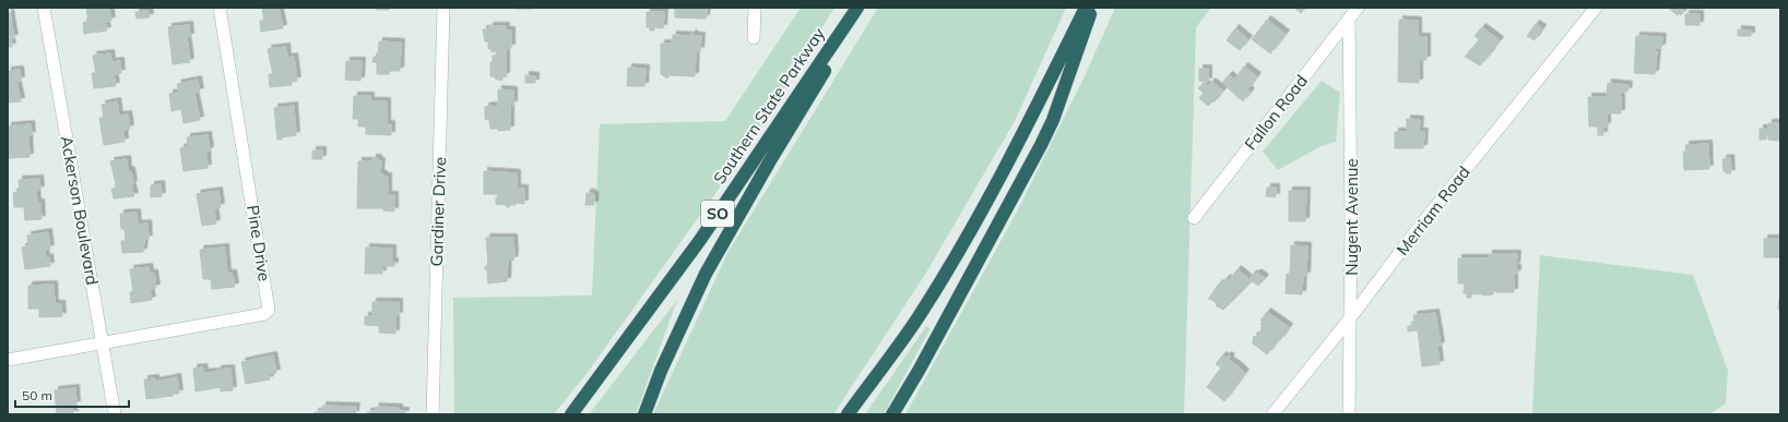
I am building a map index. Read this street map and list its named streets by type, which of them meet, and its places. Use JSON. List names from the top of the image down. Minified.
{"streets":{"highway":["Southern State Parkway","SO"],"street":["Fallon Road","Ackerson Boulevard","Merriam Road","Gardiner Drive","Nugent Avenue","Pine Drive"]},"crossings":[["Fallon Road","Nugent Avenue"],["Ackerson Boulevard","Pine Drive"],["Merriam Road","Nugent Avenue"]],"scale_bar":"50 m"}
